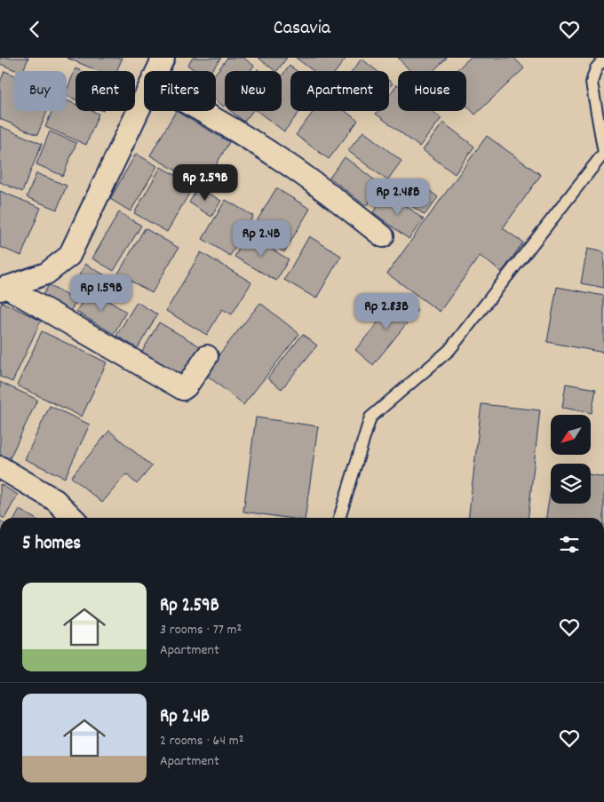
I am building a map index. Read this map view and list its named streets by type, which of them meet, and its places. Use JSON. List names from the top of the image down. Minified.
{"north":"bottom left","page":{"header":"Casavia","chip":["Buy","Rent","Filters","New","Apartment","House"],"price":["Rp 2.59B","Rp 2.48B","Rp 2.4B","Rp 1.59B","Rp 2.83B"],"heading":"5 homes","list":[{"name":"Rp 2.59B","note":"3 rooms · 77 m² · Apartment"},{"name":"Rp 2.4B","note":"2 rooms · 64 m² · Apartment"}]}}
